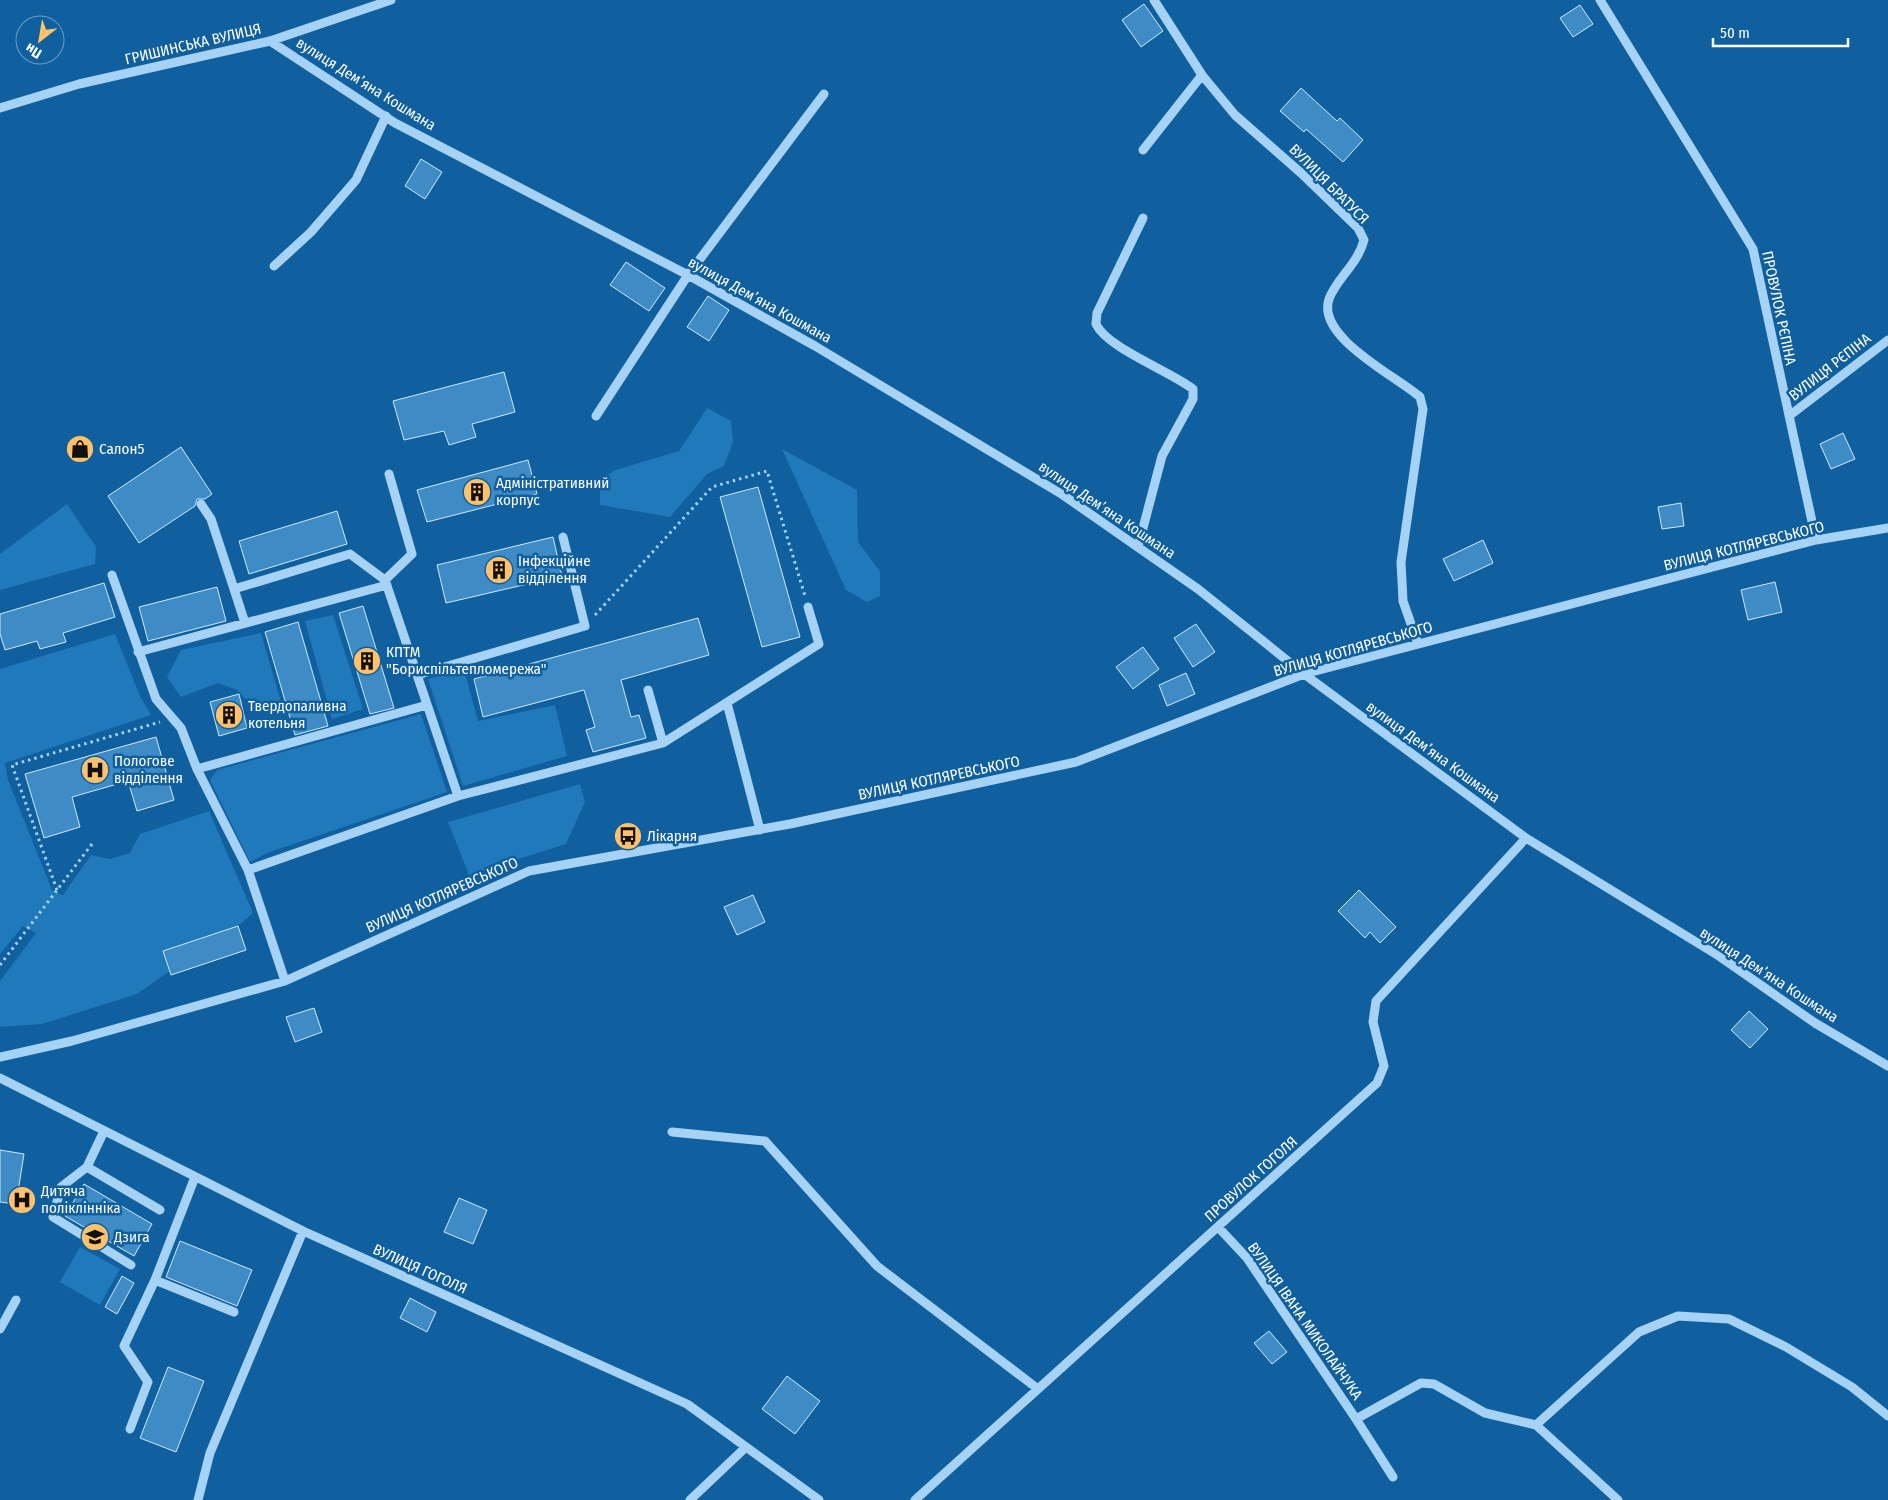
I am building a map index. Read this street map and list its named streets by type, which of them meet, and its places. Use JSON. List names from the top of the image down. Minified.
{"streets":{"street":["ГРИШИНСЬКА ВУЛИЦЯ","вулиця Демʼяна Кошмана","ВУЛИЦЯ БРАТУСЯ","ПРОВУЛОК РЄПІНА","ВУЛИЦЯ РЄПІНА","ВУЛИЦЯ КОТЛЯРЕВСЬКОГО","ПРОВУЛОК ГОГОЛЯ","ВУЛИЦЯ ГОГОЛЯ","ВУЛИЦЯ ІВАНА МИКОЛАЙЧУКА"]},"crossings":[["ГРИШИНСЬКА ВУЛИЦЯ","вулиця Демʼяна Кошмана"],["вулиця Демʼяна Кошмана","ВУЛИЦЯ КОТЛЯРЕВСЬКОГО"],["вулиця Демʼяна Кошмана","ПРОВУЛОК ГОГОЛЯ"],["ВУЛИЦЯ БРАТУСЯ","ВУЛИЦЯ КОТЛЯРЕВСЬКОГО"],["ПРОВУЛОК РЄПІНА","ВУЛИЦЯ РЄПІНА"],["ПРОВУЛОК РЄПІНА","ВУЛИЦЯ КОТЛЯРЕВСЬКОГО"],["ПРОВУЛОК ГОГОЛЯ","ВУЛИЦЯ ІВАНА МИКОЛАЙЧУКА"]],"places":{"shop":["Салон5"],"building":["Адміністративний корпус","Інфекційне відділення","КПТМ \"Бориспільтепломережа\"","Твердопаливна котельня"],"hospital":["Пологове відділення","Дитяча поліклінніка"],"bus stop":["Лікарня"],"school or university":["Дзига"]},"scale_bar":"50 m","north":"bottom left"}
